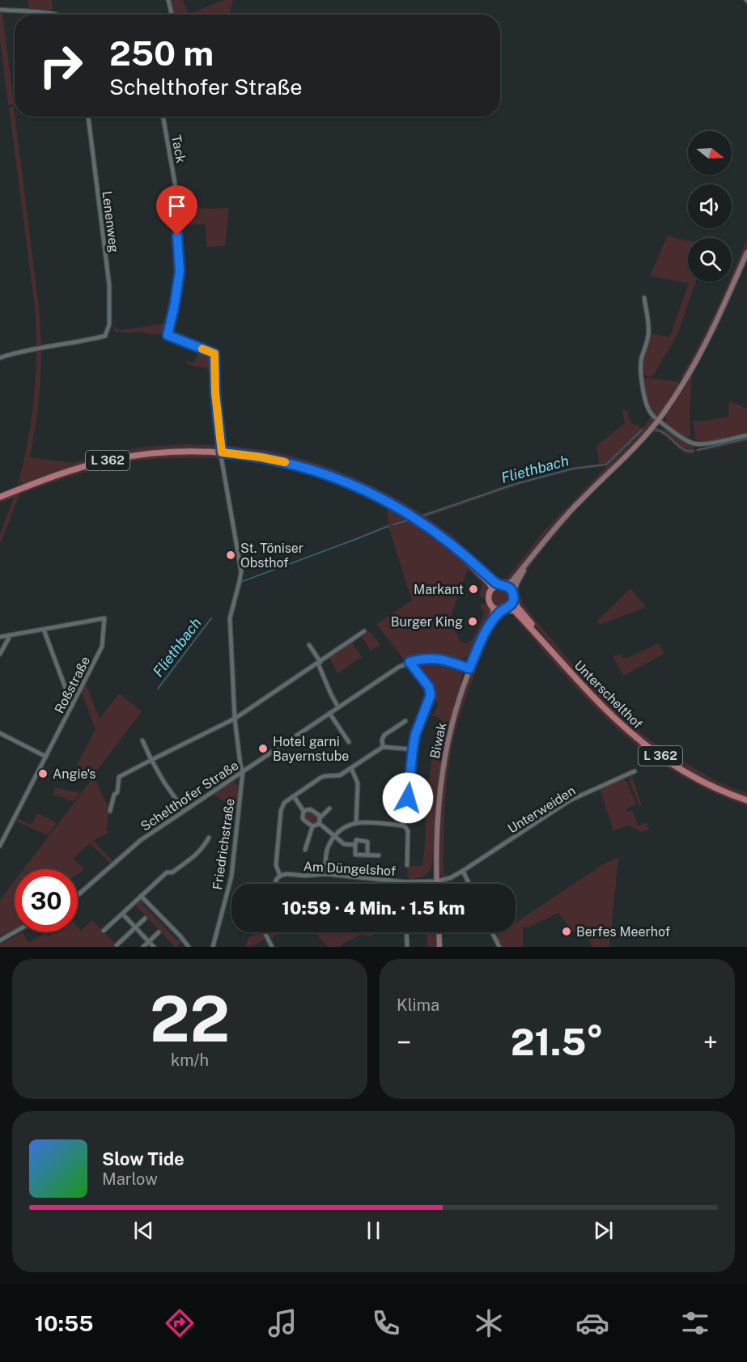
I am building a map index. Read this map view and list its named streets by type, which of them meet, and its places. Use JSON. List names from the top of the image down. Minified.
{"streets":{"main road":["L 362","Unterschelthof"],"street":["Tack","Lenenweg","Roßstraße","Biwak","Schelthofer Straße","Unterweiden","Friedrichstraße","Am Düngelshof"]},"crossings":[["Tack","L 362"],["Tack","Friedrichstraße"],["L 362","Unterschelthof"],["L 362","Biwak"],["L 362","Friedrichstraße"],["Unterschelthof","Biwak"],["Biwak","Schelthofer Straße"],["Biwak","Unterweiden"],["Biwak","Am Düngelshof"],["Schelthofer Straße","Friedrichstraße"],["Unterweiden","Am Düngelshof"]],"water":["Fliethbach"],"places":["St. Töniser Obsthof","Markant","Burger King","Hotel garni Bayernstube","Angie's","Berfes Meerhof"],"north":"right","page":{"turn":["250 m","Schelthofer Straße"],"limit":"30","trip":"10:59 · 4 Min. · 1.5 km","tile":[["22","km/h"],"Klima"],"heat":["−","21.5°","+"],"song":["Slow Tide","Marlow"],"tabs":"10:55"}}
